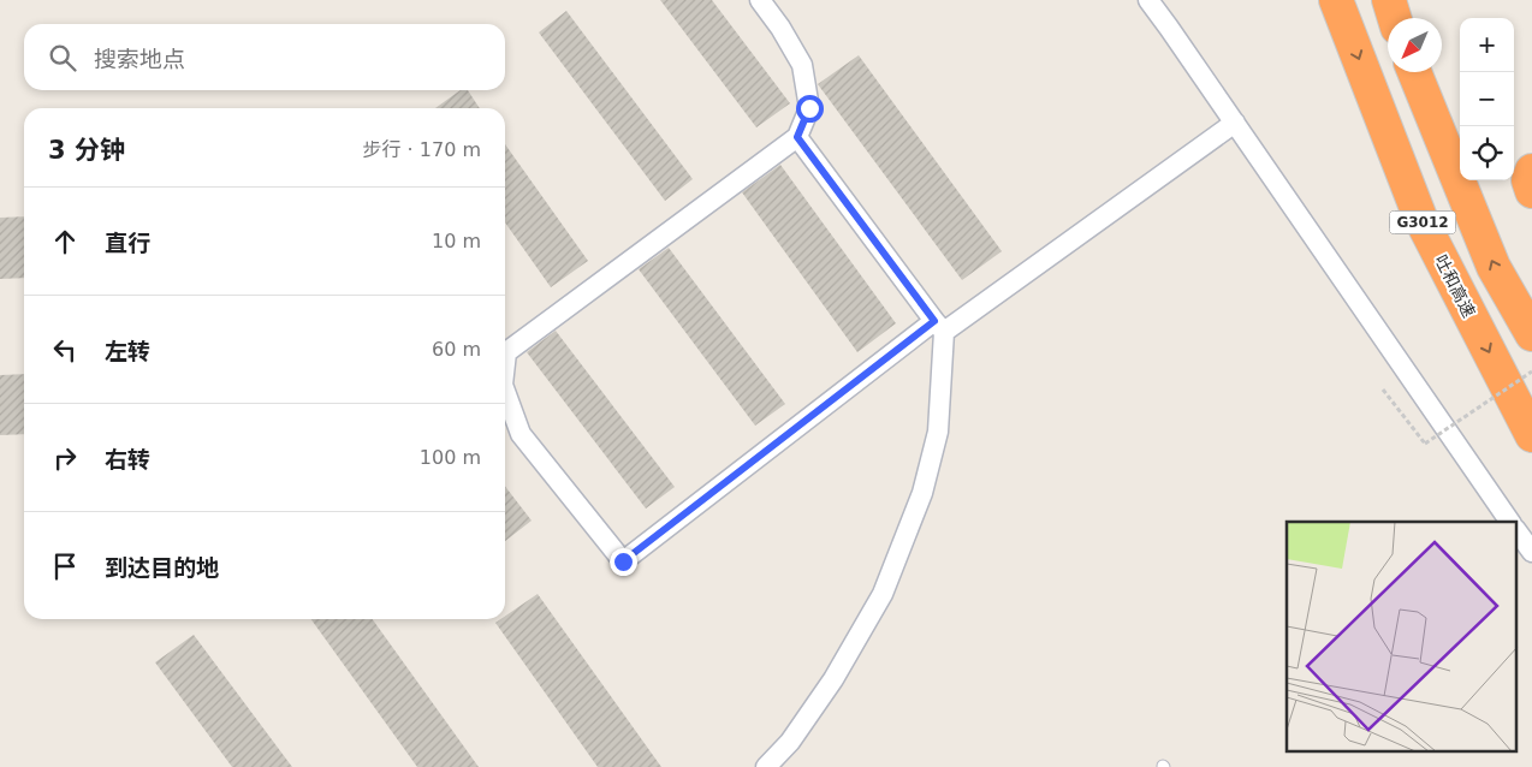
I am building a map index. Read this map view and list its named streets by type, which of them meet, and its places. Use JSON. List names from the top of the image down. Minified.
{"streets":{"highway":["G3012","吐和高速"]},"north":"bottom left","page":{"map_buttons":["+","−"],"search":"搜索地点","heading":["3 分钟","步行 · 170 m"],"list":[["直行","10 m"],["左转","60 m"],["右转","100 m"],"到达目的地"]}}
